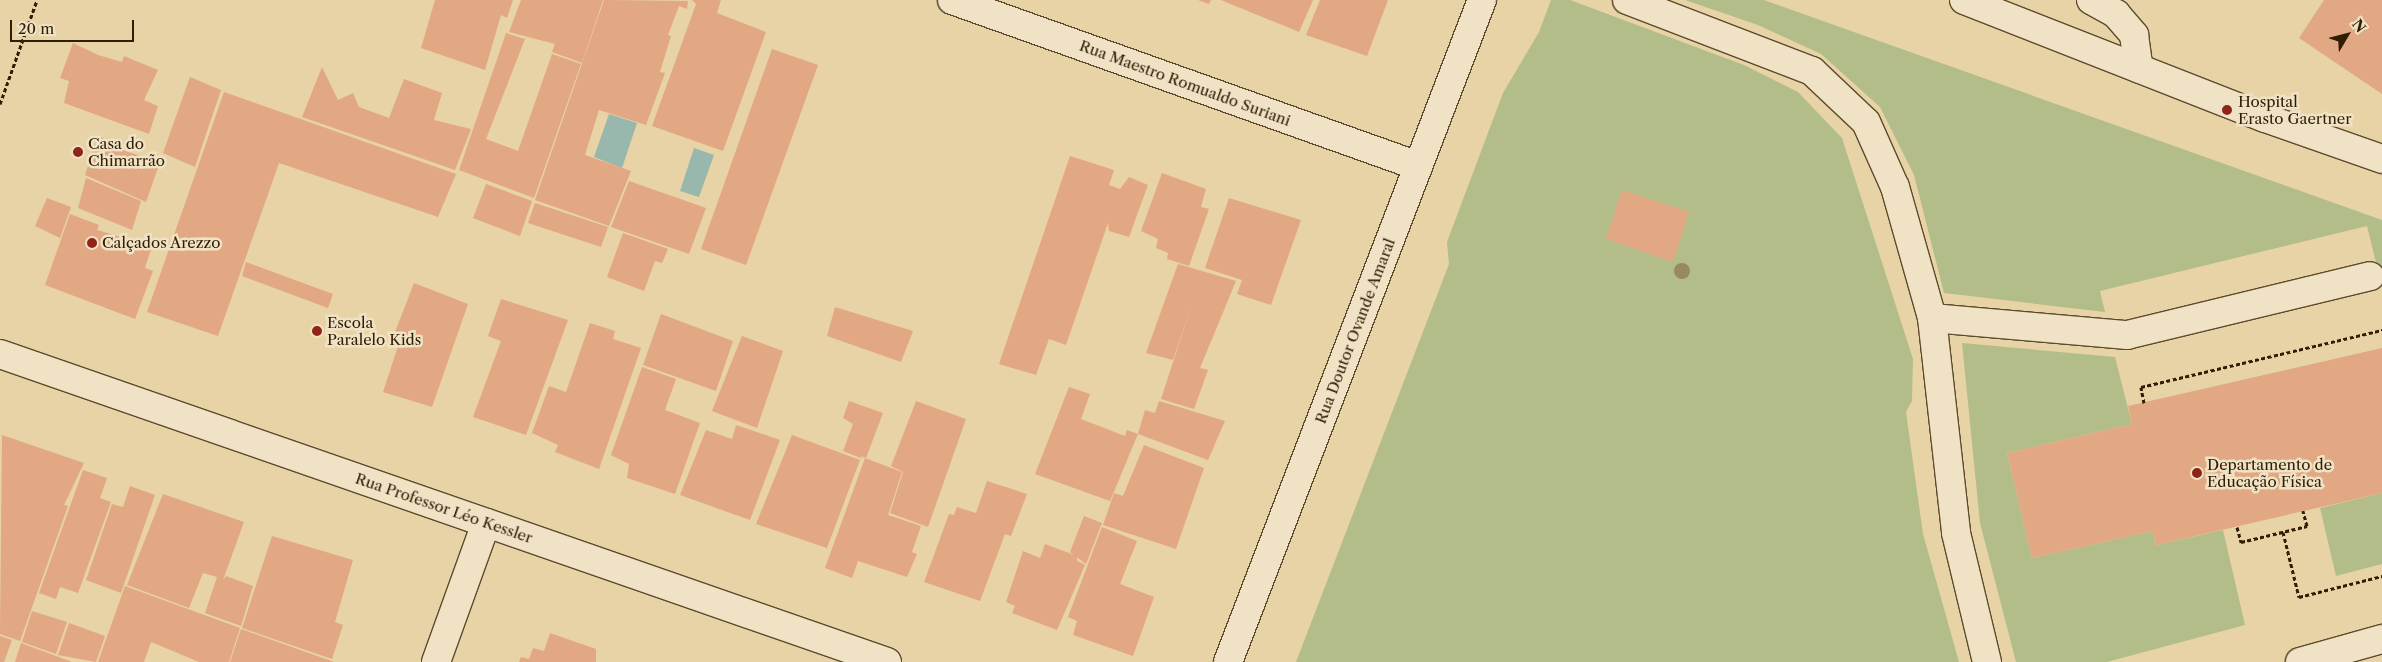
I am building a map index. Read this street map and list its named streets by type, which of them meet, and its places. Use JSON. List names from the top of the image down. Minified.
{"streets":{"street":["Rua Maestro Romualdo Suriani","Rua Doutor Ovande Amaral","Rua Professor Léo Kessler"]},"crossings":[["Rua Maestro Romualdo Suriani","Rua Doutor Ovande Amaral"]],"places":["Hospital Erasto Gaertner","Casa do Chimarrão","Calçados Arezzo","Escola Paralelo Kids","Departamento de Educação Física"],"scale_bar":"20 m","north":"top right"}
